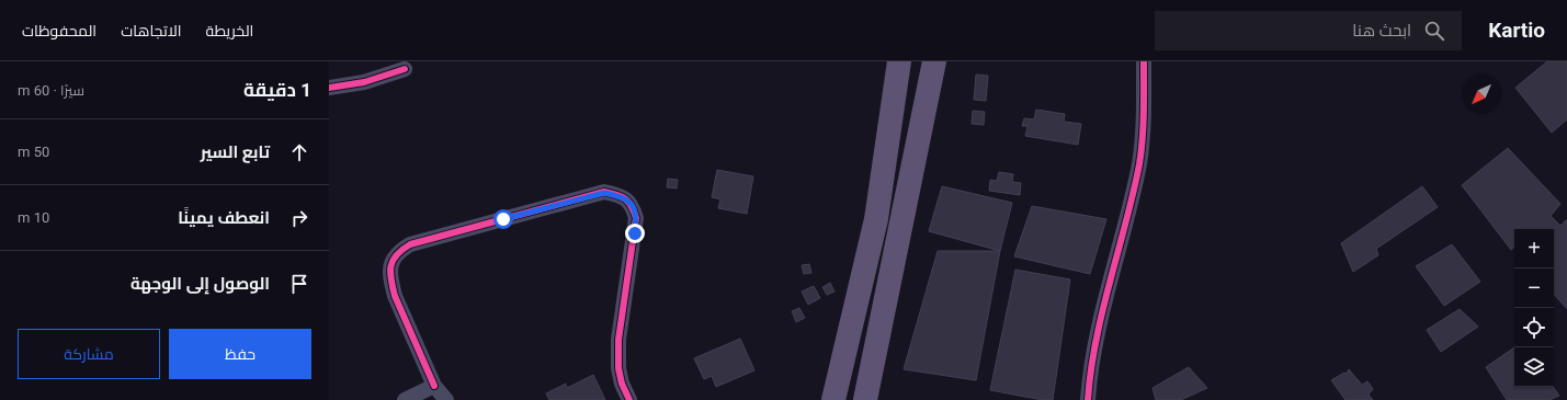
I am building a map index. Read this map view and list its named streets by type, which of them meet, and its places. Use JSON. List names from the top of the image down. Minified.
{"north":"bottom left","page":{"header":"Kartio","search":"ابحث هنا","nav":["الخريطة","الاتجاهات","المحفوظات"],"heading":["1 دقيقة","سيرًا · 60 m"],"list":[["تابع السير","50 m"],["انعطف يمينًا","10 m"],"الوصول إلى الوجهة"],"map_buttons":["+","−"],"buttons":["حفظ","مشاركة"]}}
